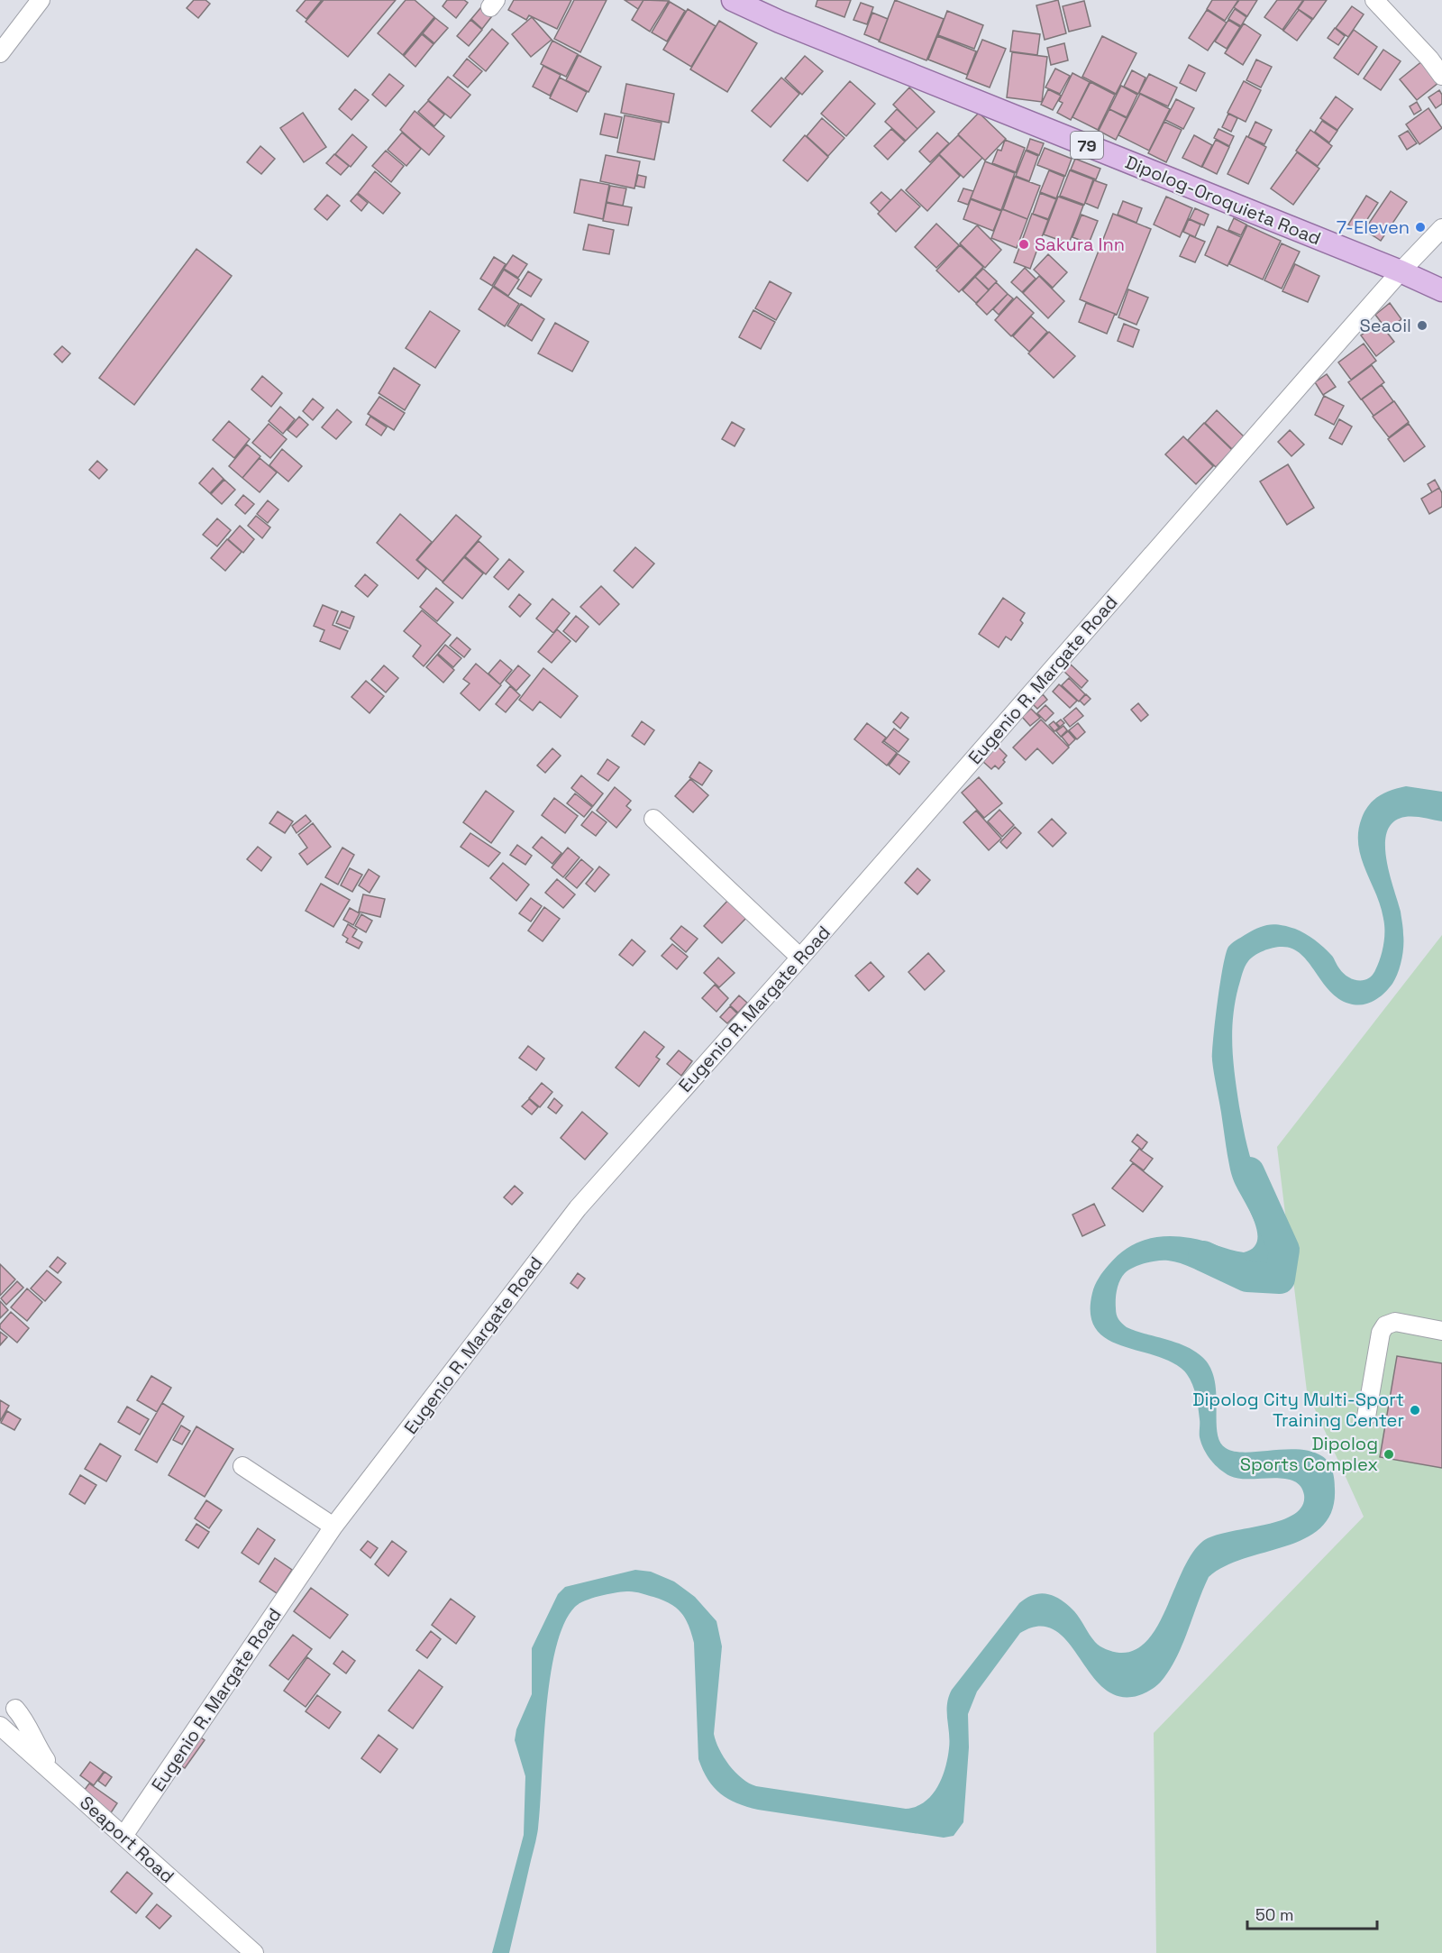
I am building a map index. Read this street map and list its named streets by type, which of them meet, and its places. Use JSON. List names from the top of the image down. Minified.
{"streets":{"main road":["79","Dipolog-Oroquieta Road"],"street":["Eugenio R. Margate Road","Seaport Road"]},"crossings":[["Dipolog-Oroquieta Road","Eugenio R. Margate Road"],["Eugenio R. Margate Road","Seaport Road"]],"places":["7-Eleven","Sakura Inn","Seaoil","Dipolog City Multi-Sport Training Center","Dipolog Sports Complex"],"scale_bar":"50 m"}
